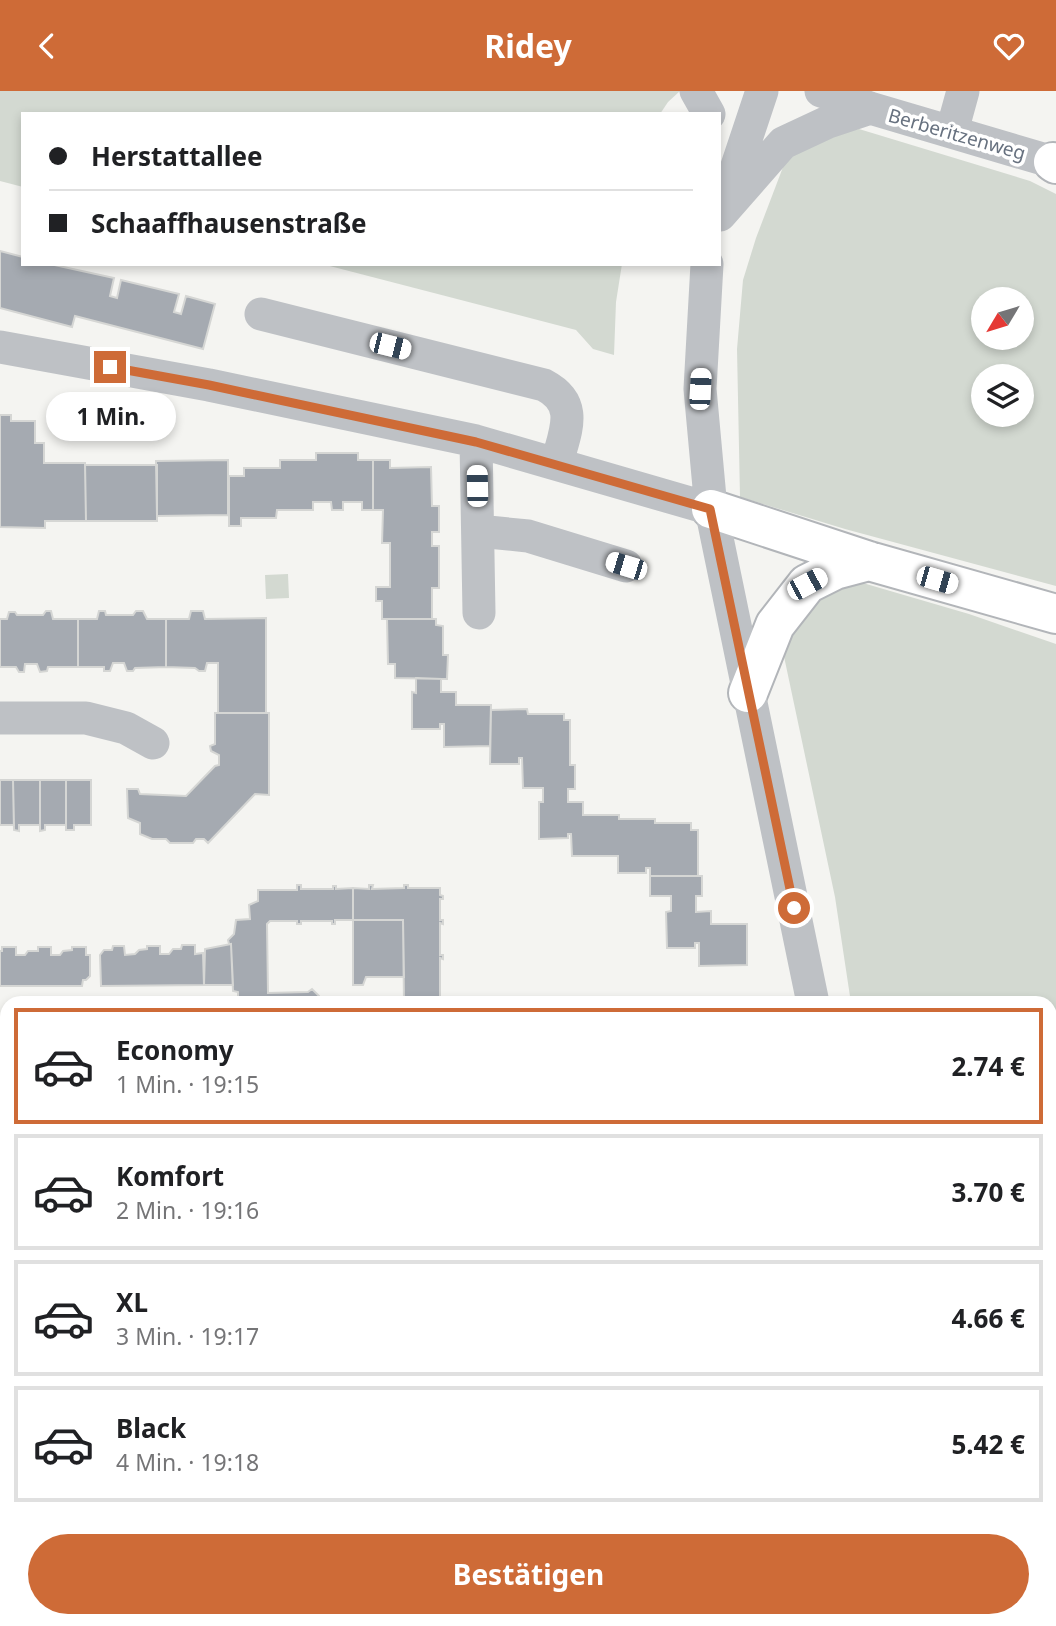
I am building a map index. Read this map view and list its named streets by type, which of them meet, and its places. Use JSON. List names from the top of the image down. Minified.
{"streets":{"street":["Berberitzenweg"]},"north":"bottom left","page":{"header":"Ridey","banner":["Herstattallee","Schaaffhausenstraße"],"bubble":"1 Min.","list":[{"name":"Economy","note":"1 Min. · 19:15","value":"2.74 €"},{"name":"Komfort","note":"2 Min. · 19:16","value":"3.70 €"},{"name":"XL","note":"3 Min. · 19:17","value":"4.66 €"},{"name":"Black","note":"4 Min. · 19:18","value":"5.42 €"}],"buttons":"Bestätigen"}}
